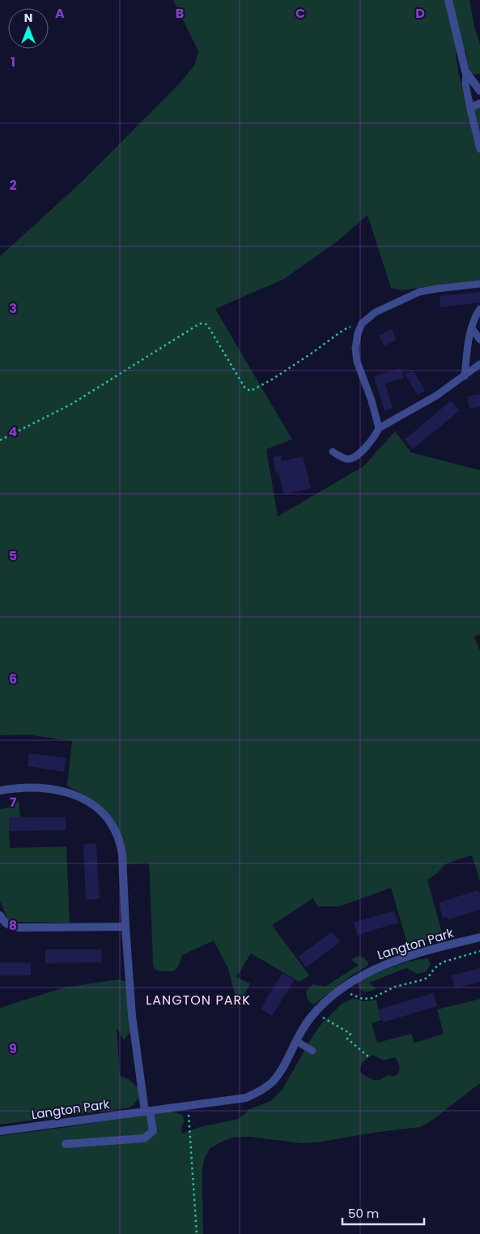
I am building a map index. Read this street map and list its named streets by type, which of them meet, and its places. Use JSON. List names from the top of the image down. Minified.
{"streets":{"street":["Langton Park"]},"districts":["LANGTON PARK"],"scale_bar":"50 m","north":"top","grid":{"columns":["A","B","C","D"],"rows":["1","2","3","4","5","6","7","8","9"]}}
